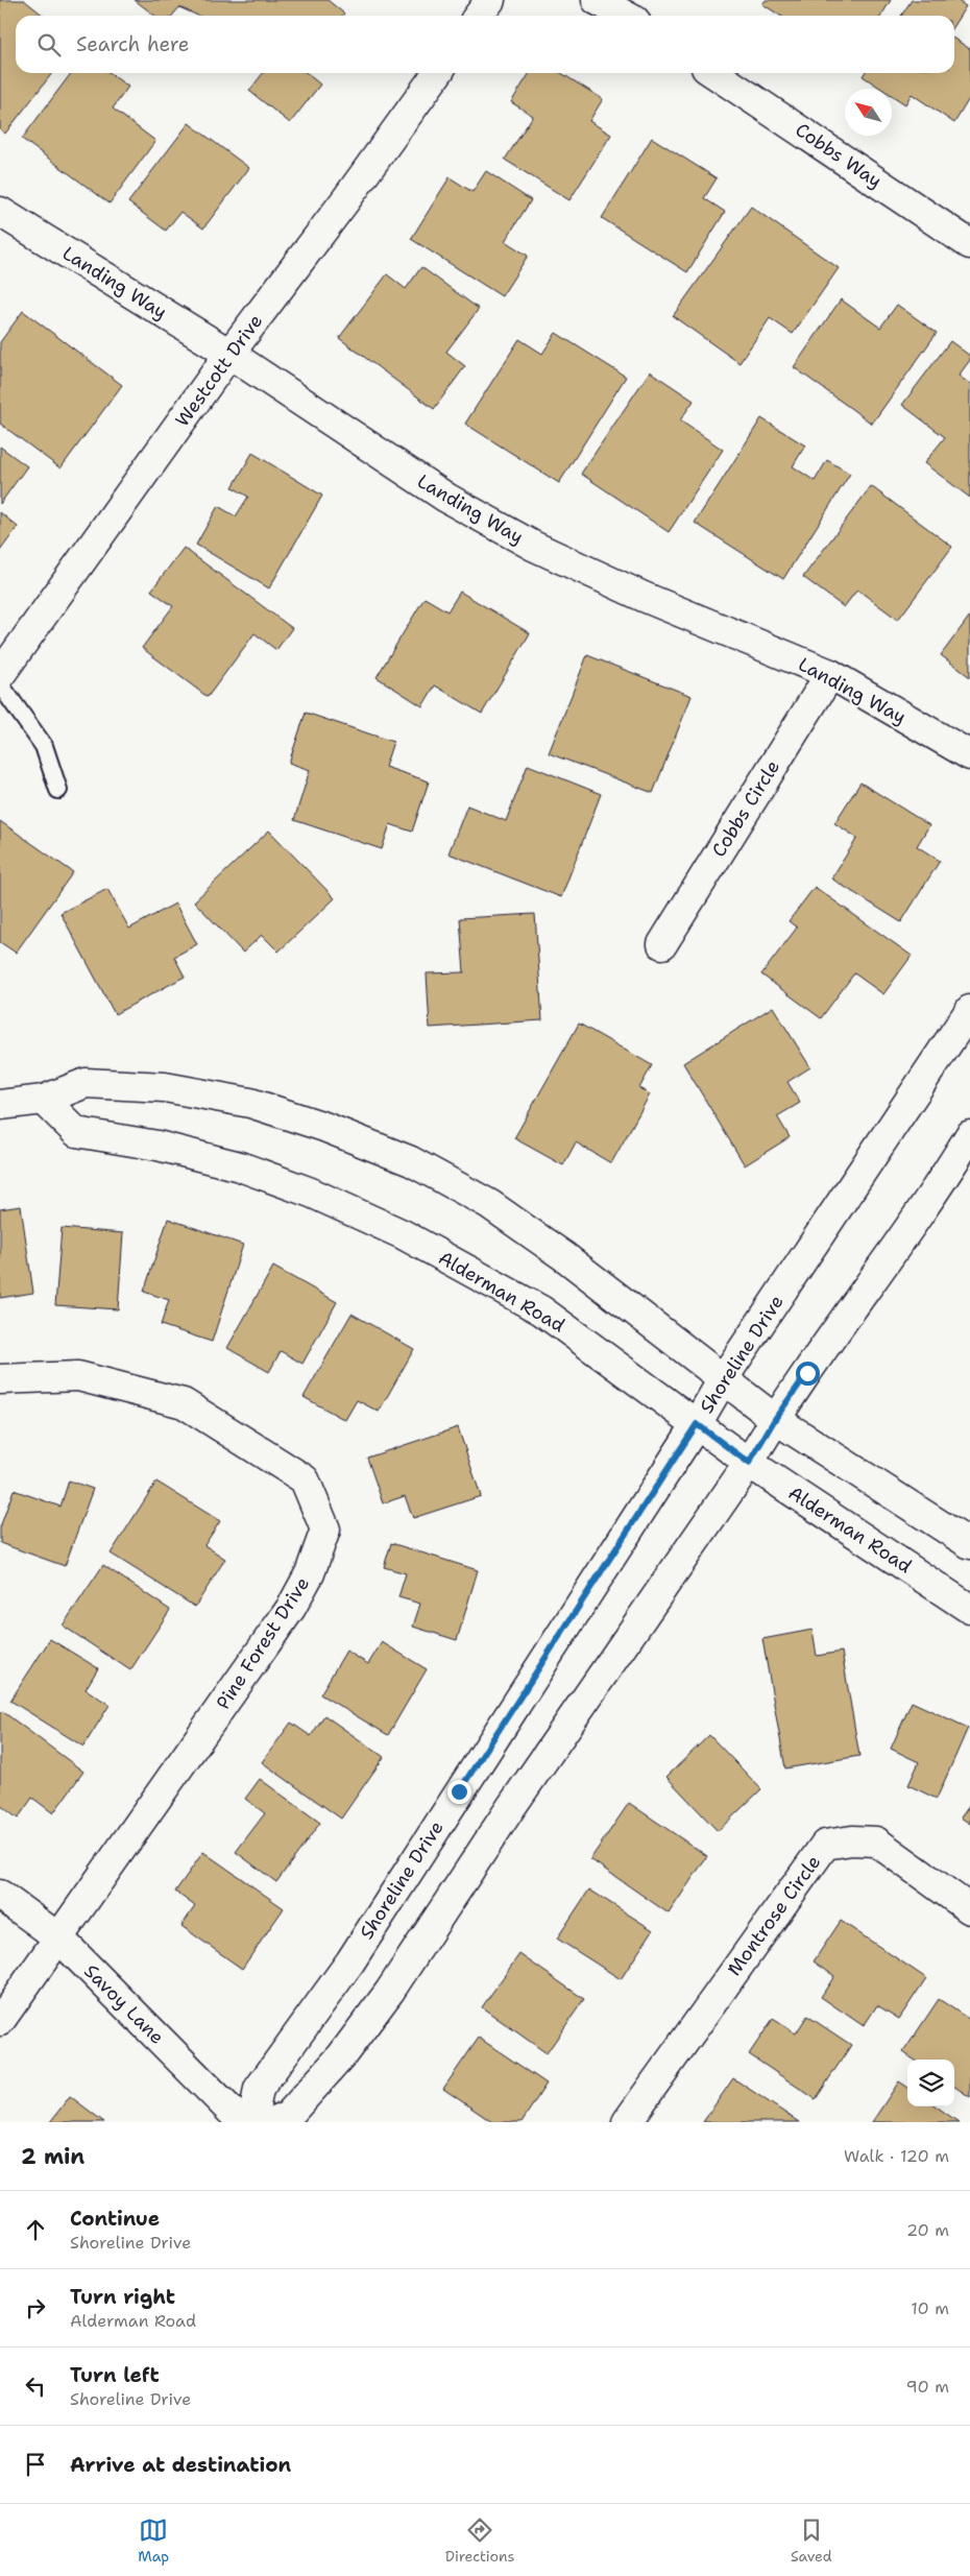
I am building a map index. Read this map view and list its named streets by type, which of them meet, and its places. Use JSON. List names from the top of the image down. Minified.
{"streets":{"street":["Cobbs Way","Landing Way","Westcott Drive","Cobbs Circle","Alderman Road","Shoreline Drive","Pine Forest Drive","Montrose Circle","Savoy Lane"]},"crossings":[["Landing Way","Westcott Drive"],["Landing Way","Cobbs Circle"],["Alderman Road","Shoreline Drive"],["Pine Forest Drive","Savoy Lane"]],"north":"top left","page":{"search":"Search here","heading":["2 min","Walk · 120 m"],"list":[["Continue","Shoreline Drive","20 m"],["Turn right","Alderman Road","10 m"],["Turn left","Shoreline Drive","90 m"],"Arrive at destination"],"nav":["Map","Directions","Saved"]}}
